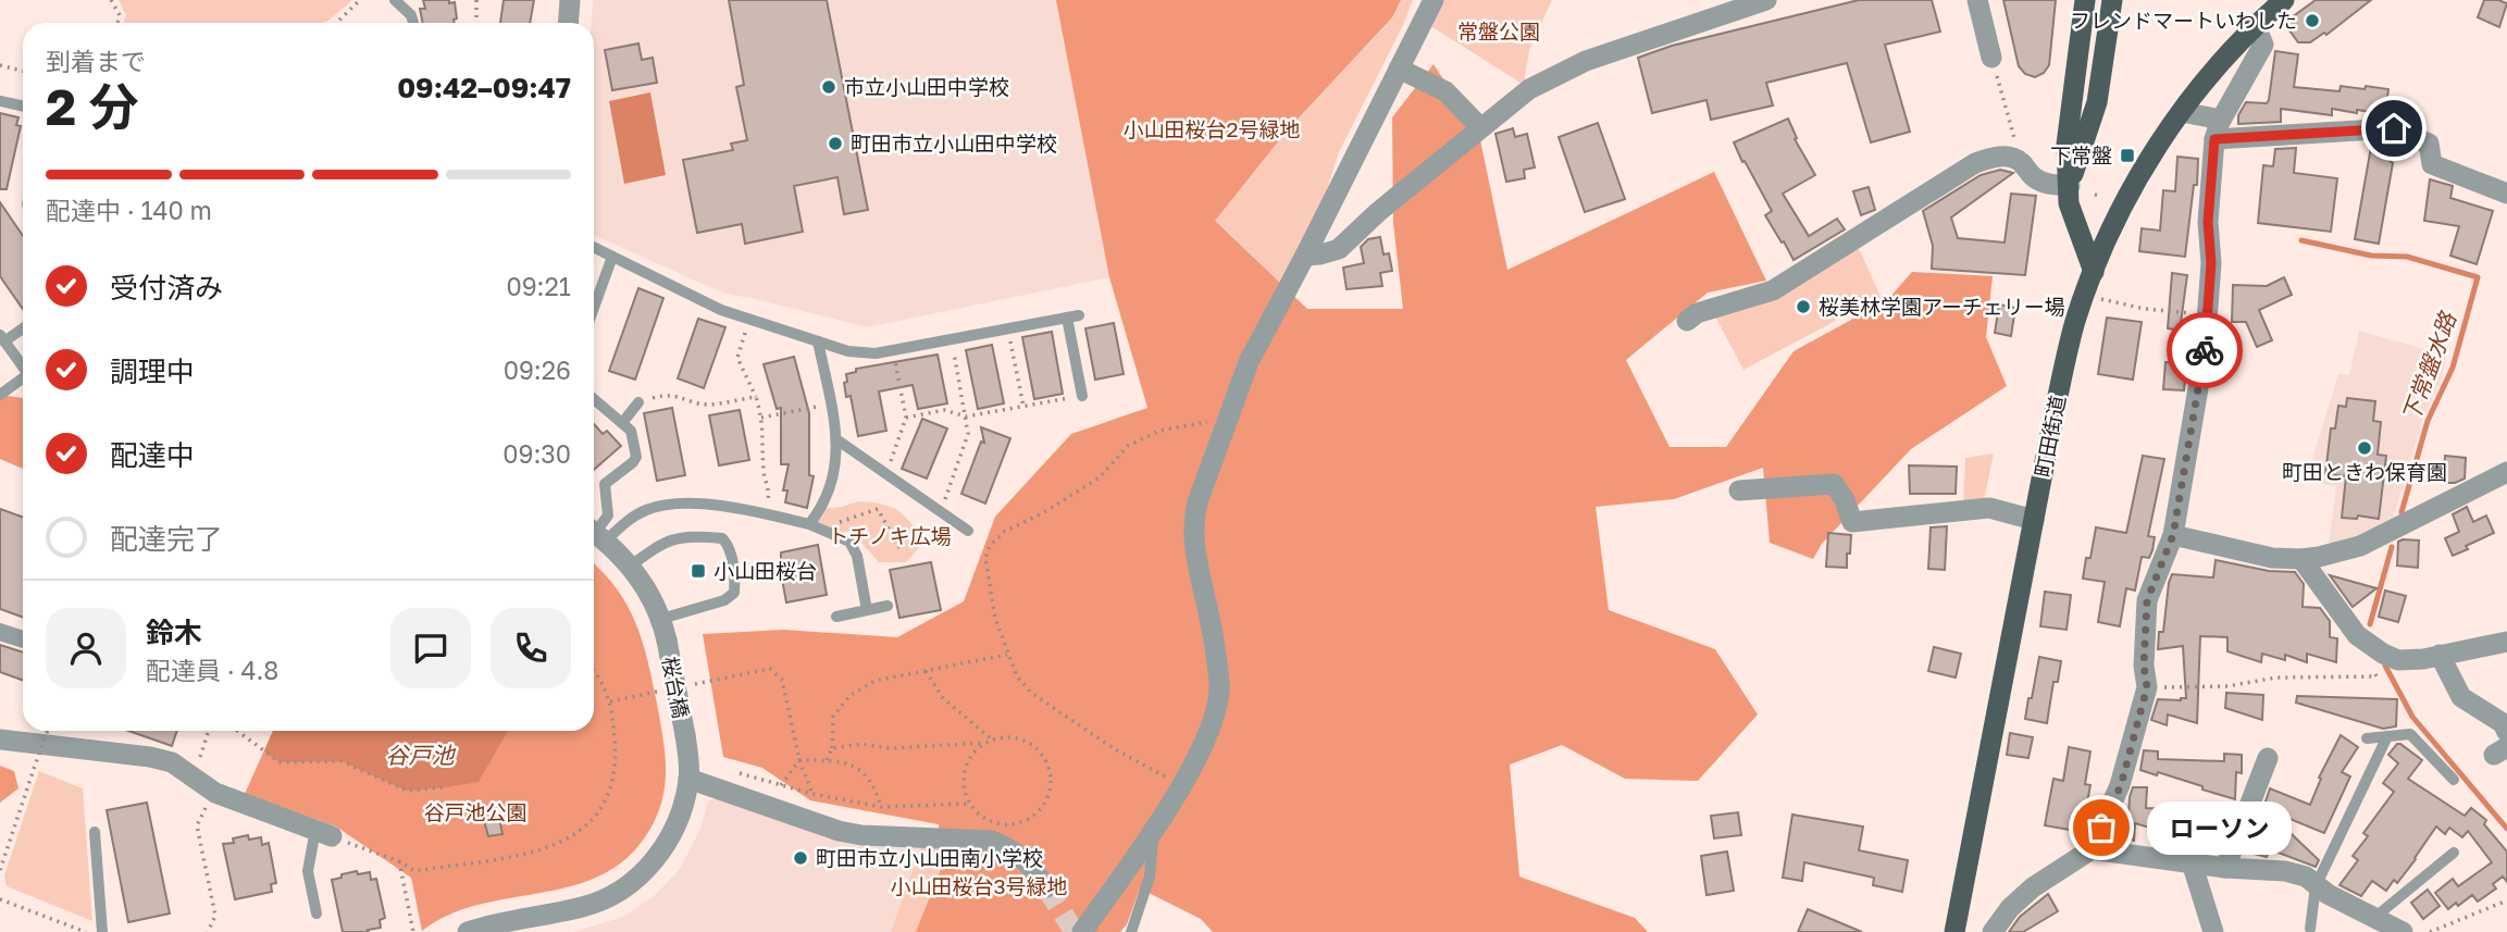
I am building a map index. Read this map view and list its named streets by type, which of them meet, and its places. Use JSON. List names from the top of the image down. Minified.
{"streets":{"main road":["町田街道"],"street":["桜台橋"]},"water":["下常盤水路","谷戸池"],"parks":["常盤公園","小山田桜台2号緑地","トチノキ広場","谷戸池公園","小山田桜台3号緑地"],"places":{"other":["フレンドマートいわした","市立小山田中学校","町田市立小山田中学校","桜美林学園アーチェリー場","町田ときわ保育園","ローソン","町田市立小山田南小学校"],"transit":["下常盤","小山田桜台"]},"page":{"heading":["2 分","到着まで","09:42–09:47"],"panel":["鈴木","配達員 · 4.8"],"bar":"配達中 · 140 m","list":[["受付済み","09:21"],["調理中","09:26"],["配達中","09:30"],"配達完了"],"bubble":"ローソン"}}
